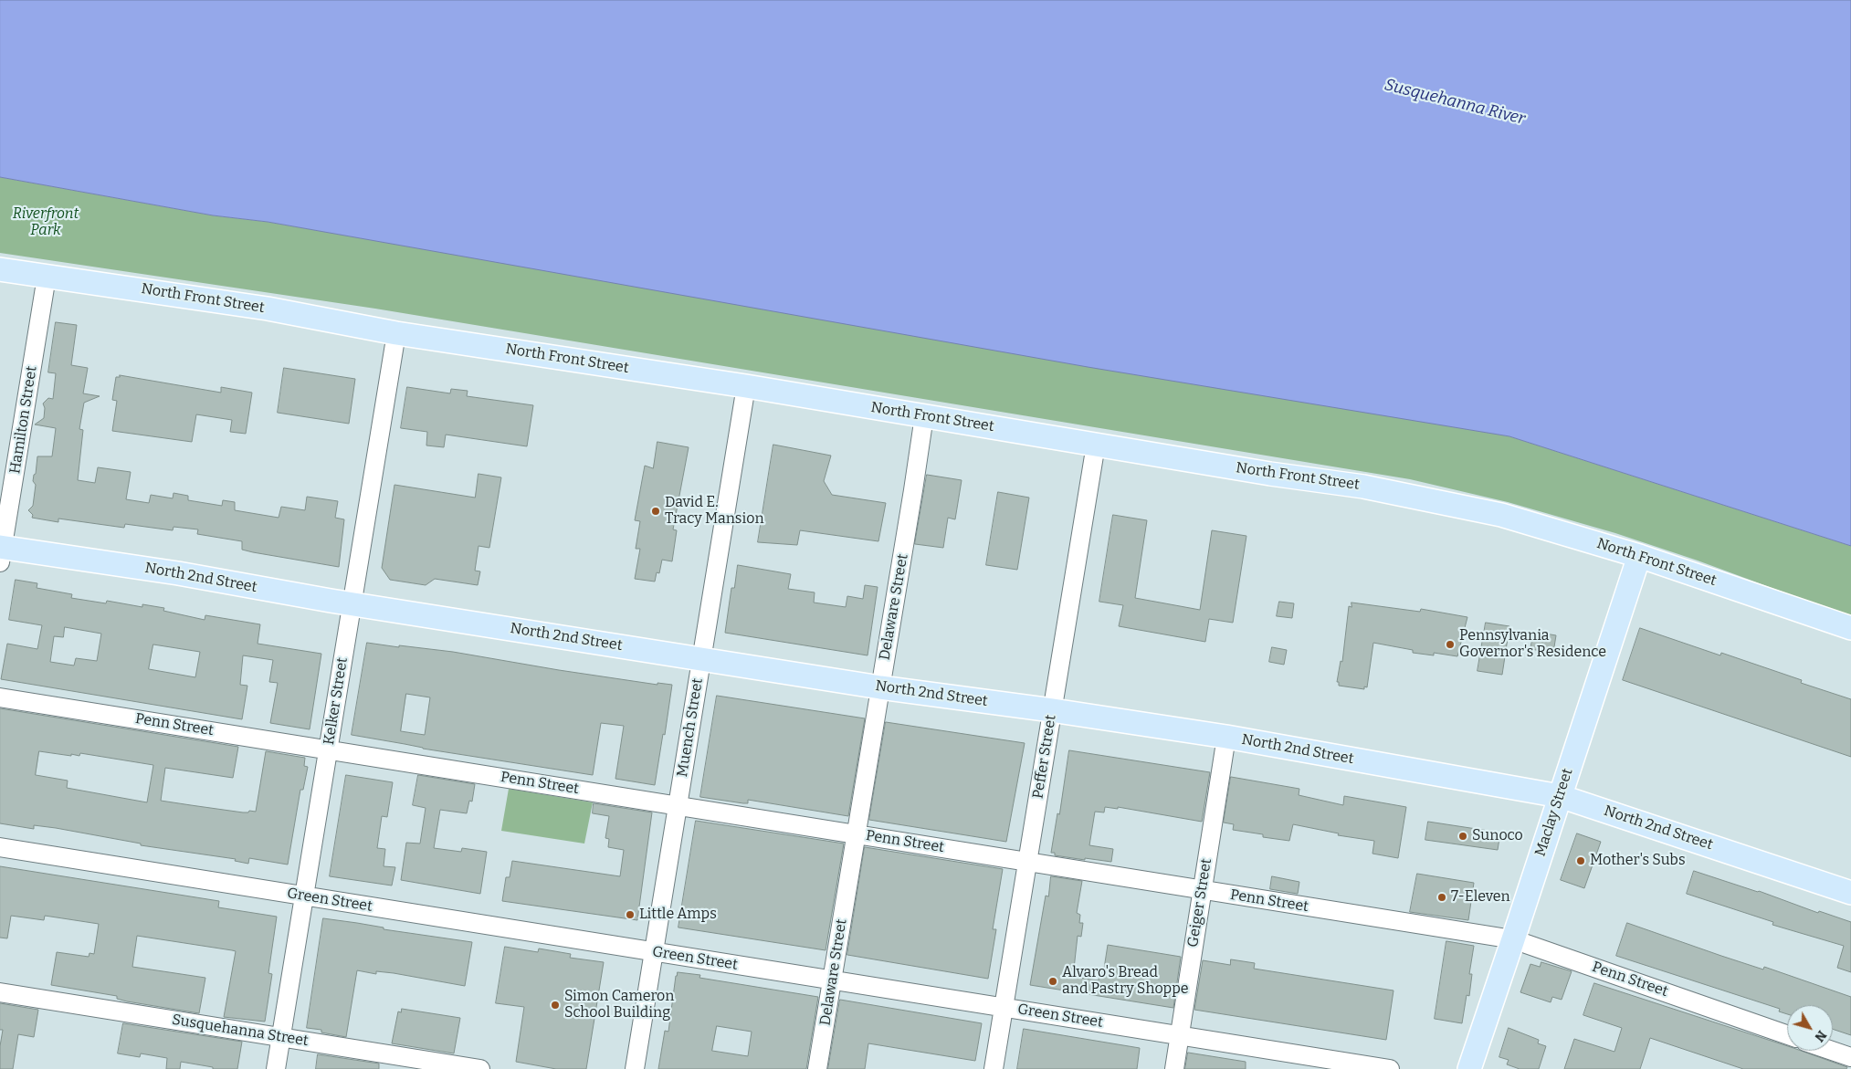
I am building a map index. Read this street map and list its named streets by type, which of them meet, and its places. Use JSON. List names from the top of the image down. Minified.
{"streets":{"main road":["North Front Street","North 2nd Street","Maclay Street"],"street":["Hamilton Street","Delaware Street","Kelker Street","Penn Street","Muench Street","Peffer Street","Green Street","Geiger Street","Susquehanna Street"]},"crossings":[["North Front Street","Hamilton Street"],["North Front Street","Delaware Street"],["North Front Street","Kelker Street"],["North Front Street","Muench Street"],["North Front Street","Peffer Street"],["North Front Street","Maclay Street"],["Hamilton Street","North 2nd Street"],["North 2nd Street","Delaware Street"],["North 2nd Street","Kelker Street"],["North 2nd Street","Muench Street"],["North 2nd Street","Peffer Street"],["North 2nd Street","Maclay Street"],["North 2nd Street","Geiger Street"],["Delaware Street","Penn Street"],["Delaware Street","Green Street"],["Kelker Street","Penn Street"],["Kelker Street","Green Street"],["Kelker Street","Susquehanna Street"],["Penn Street","Muench Street"],["Penn Street","Peffer Street"],["Penn Street","Maclay Street"],["Penn Street","Geiger Street"],["Muench Street","Green Street"],["Peffer Street","Green Street"],["Green Street","Geiger Street"]],"water":["Susquehanna River"],"parks":["Riverfront Park"],"places":["David E. Tracy Mansion","Pennsylvania Governor's Residence","Sunoco","Mother's Subs","7-Eleven","Little Amps","Alvaro's Bread and Pastry Shoppe","Simon Cameron School Building"],"north":"bottom right"}
